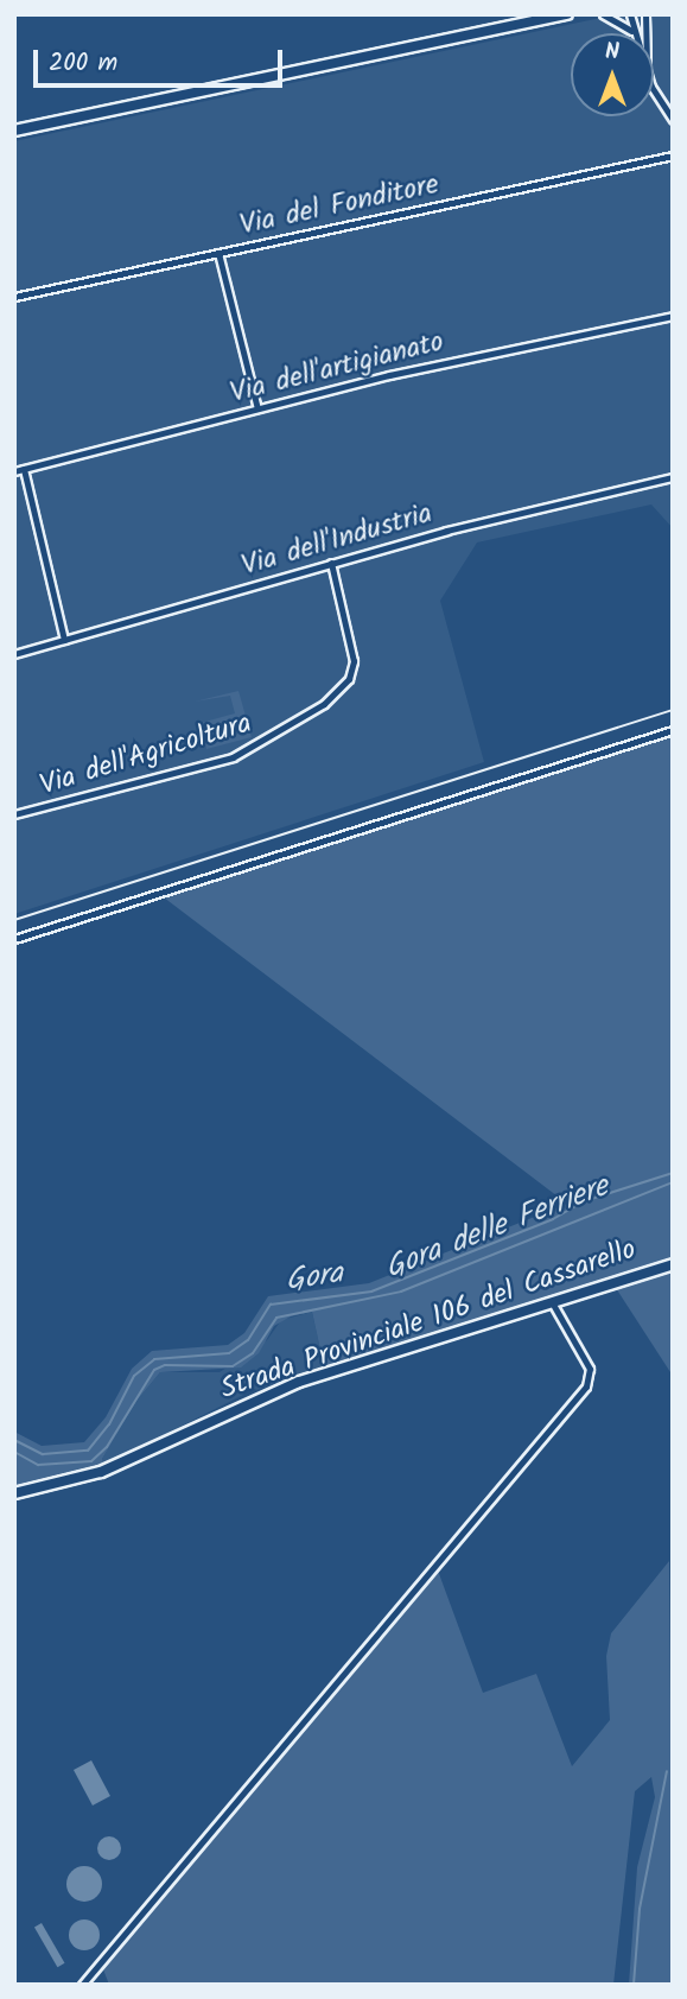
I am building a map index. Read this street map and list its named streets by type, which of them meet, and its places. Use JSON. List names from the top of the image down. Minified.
{"streets":{"street":["Via del Fonditore","Via dell'artigianato","Via dell'Industria","Via dell'Agricoltura","Strada Provinciale 106 del Cassarello"]},"crossings":[["Via dell'Industria","Via dell'Agricoltura"]],"water":["Gora delle Ferriere","Gora"],"scale_bar":"200 m","north":"top"}
